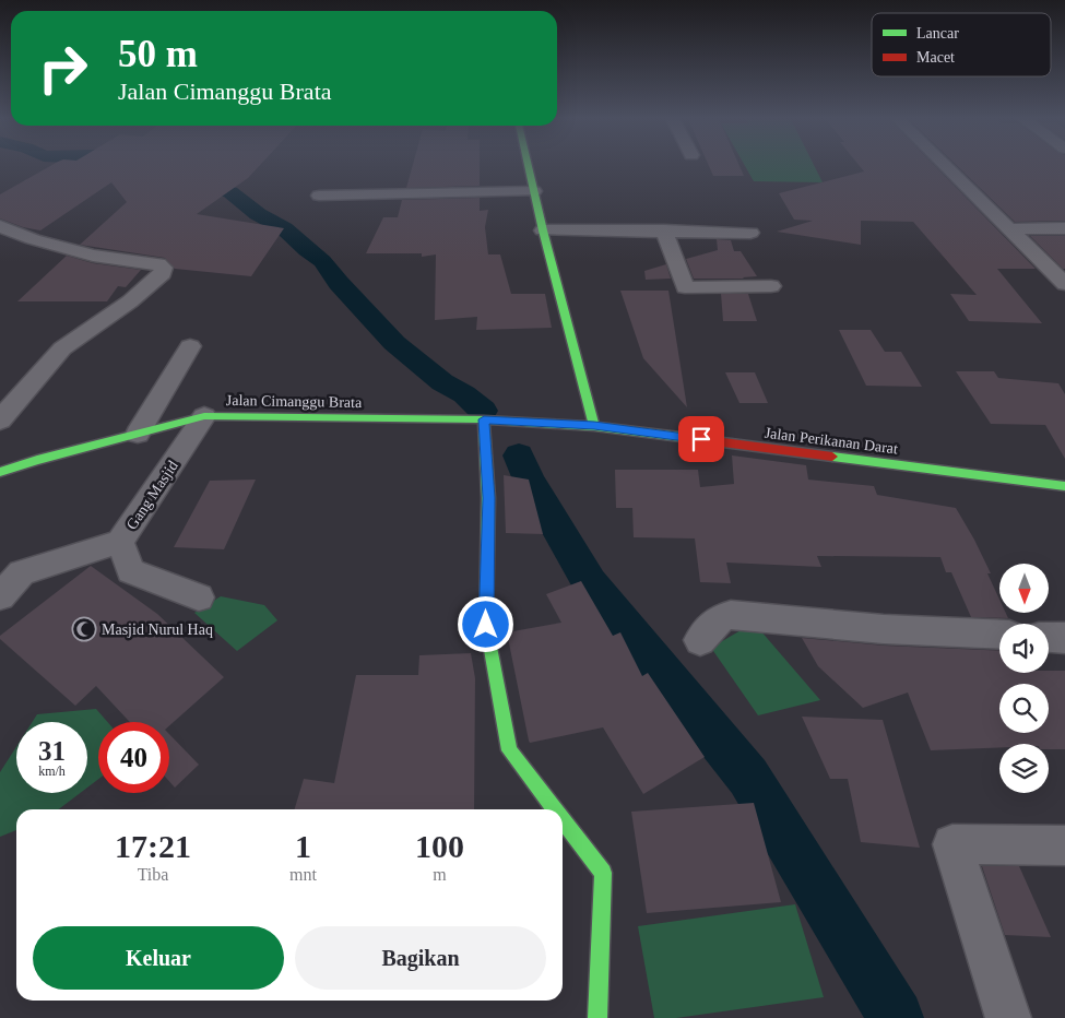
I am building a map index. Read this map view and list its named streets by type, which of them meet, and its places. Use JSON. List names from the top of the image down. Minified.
{"streets":{"street":["Jalan Cimanggu Brata","Jalan Perikanan Darat","Gang Masjid"]},"crossings":[["Jalan Cimanggu Brata","Jalan Perikanan Darat"],["Jalan Cimanggu Brata","Gang Masjid"]],"places":{"mosque":["Masjid Nurul Haq"]},"legend":["Lancar","Macet"],"north":"bottom","page":{"turn":["50 m","Jalan Cimanggu Brata"],"speed":"31 km/h","limit":"40","eta":["17:21","Tiba","1","mnt","100","m"],"buttons":["Keluar","Bagikan"]}}
